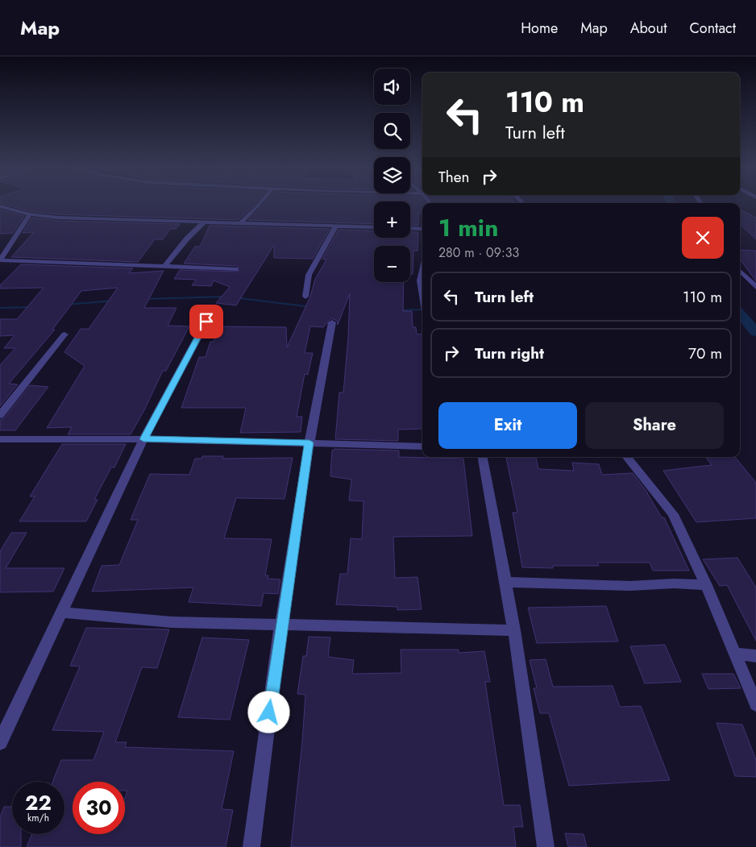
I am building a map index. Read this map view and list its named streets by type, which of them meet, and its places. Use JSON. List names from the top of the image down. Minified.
{"page":{"header":"Map","nav":["Home","Map","About","Contact"],"map_buttons":["+","−"],"turn":["110 m","Turn left"],"then":"Then","heading":["1 min","280 m · 09:33"],"list":[{"name":"Turn left","value":"110 m"},{"name":"Turn right","value":"70 m"}],"buttons":["Exit","Share"],"speed":"22 km/h","limit":"30"}}
